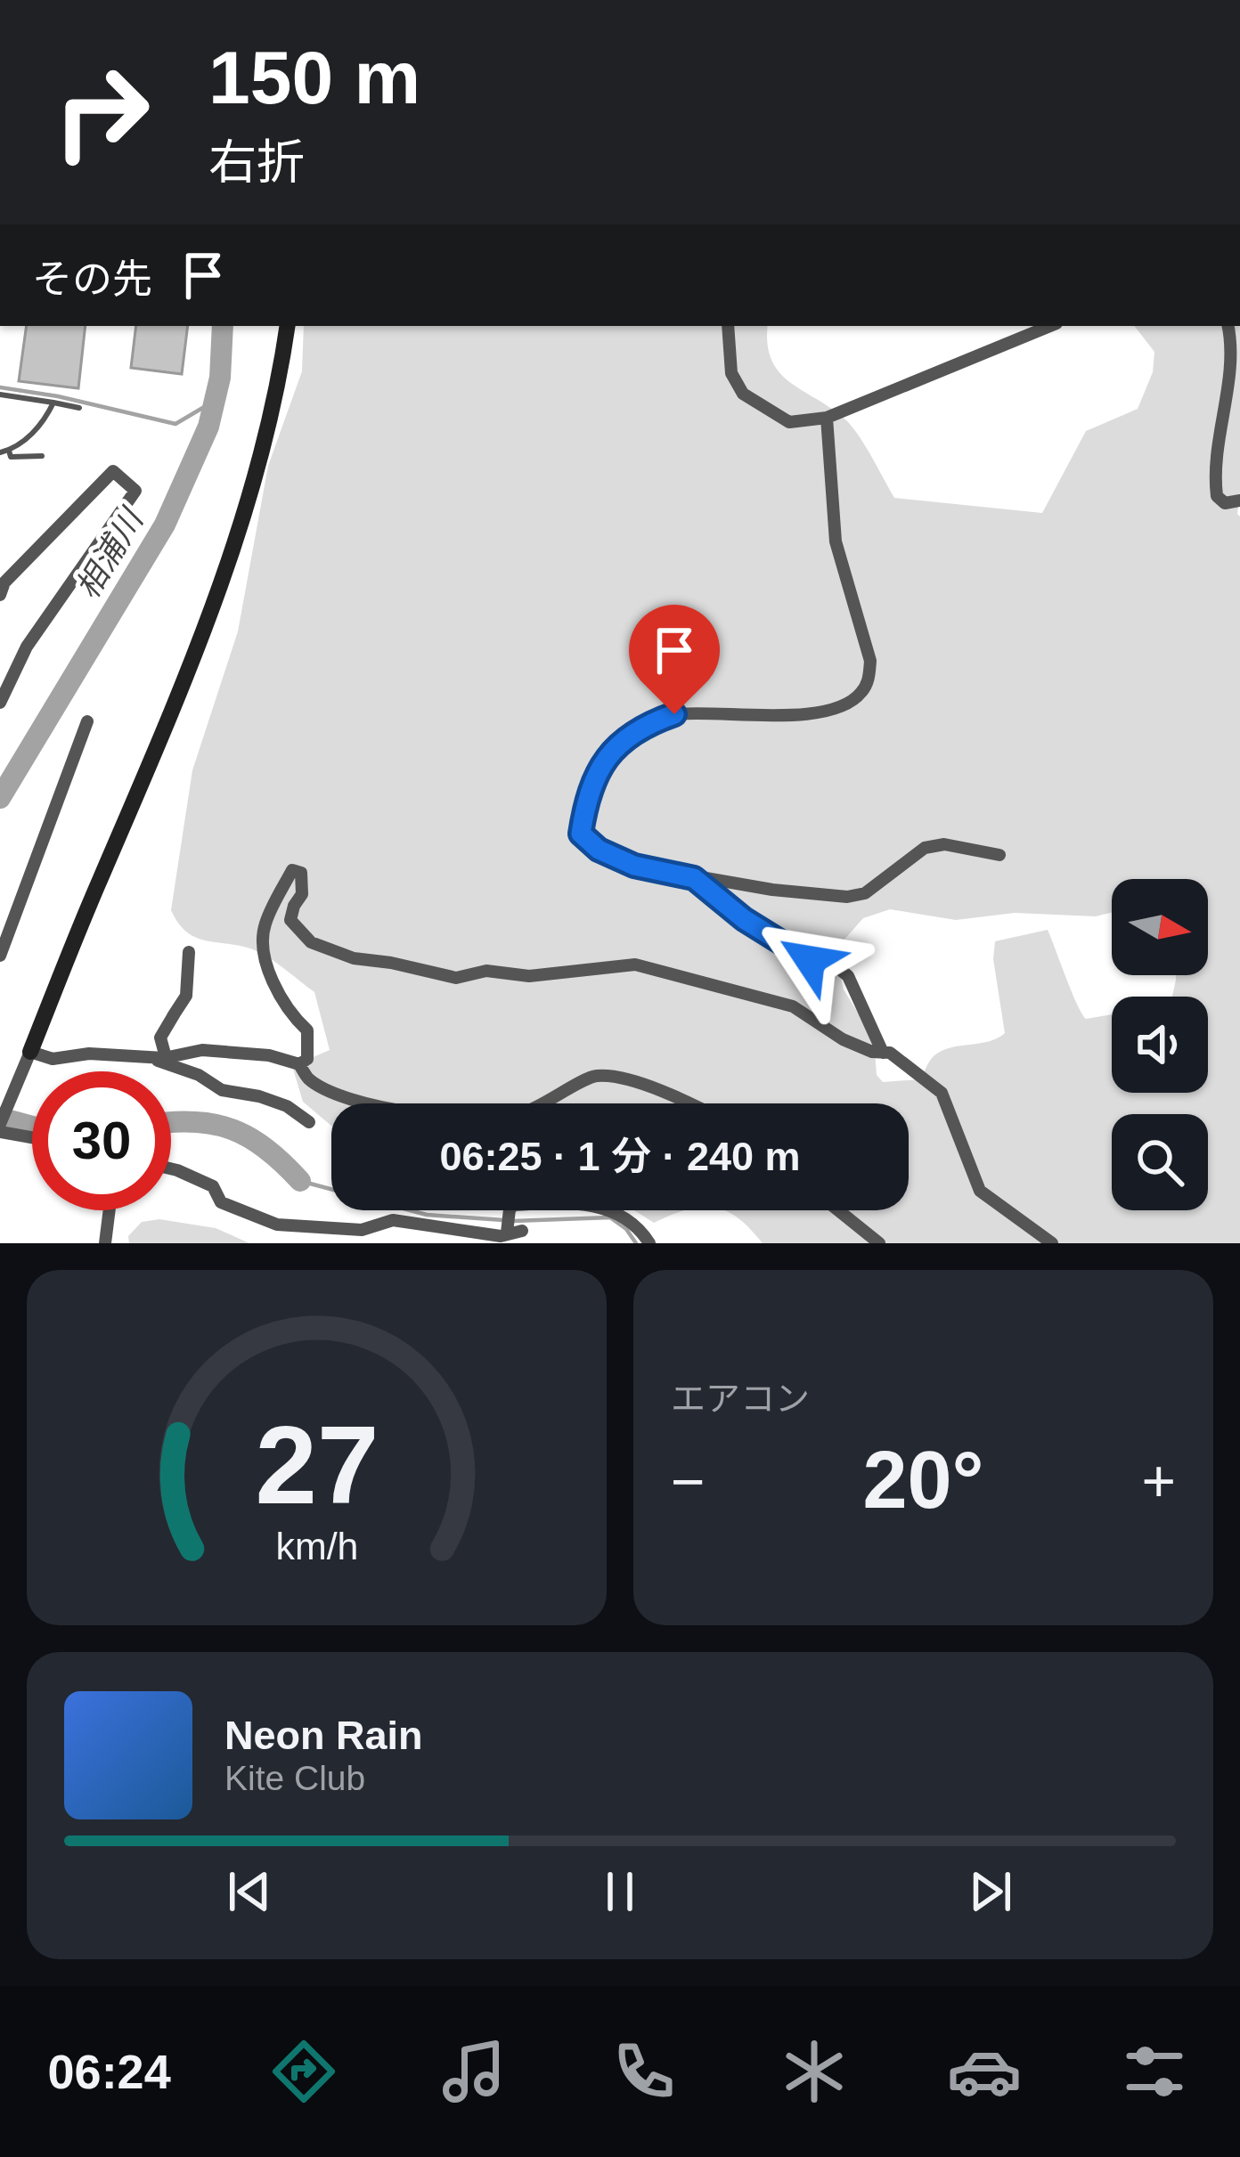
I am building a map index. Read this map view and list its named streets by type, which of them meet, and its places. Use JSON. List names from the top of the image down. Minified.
{"water":["相浦川"],"north":"right","page":{"turn":["150 m","右折"],"then":"その先","limit":"30","trip":"06:25 · 1 分 · 240 m","tile":"エアコン","heat":["−","20°","+"],"song":["Neon Rain","Kite Club"],"tabs":"06:24","gauge":["27","km/h"]}}
